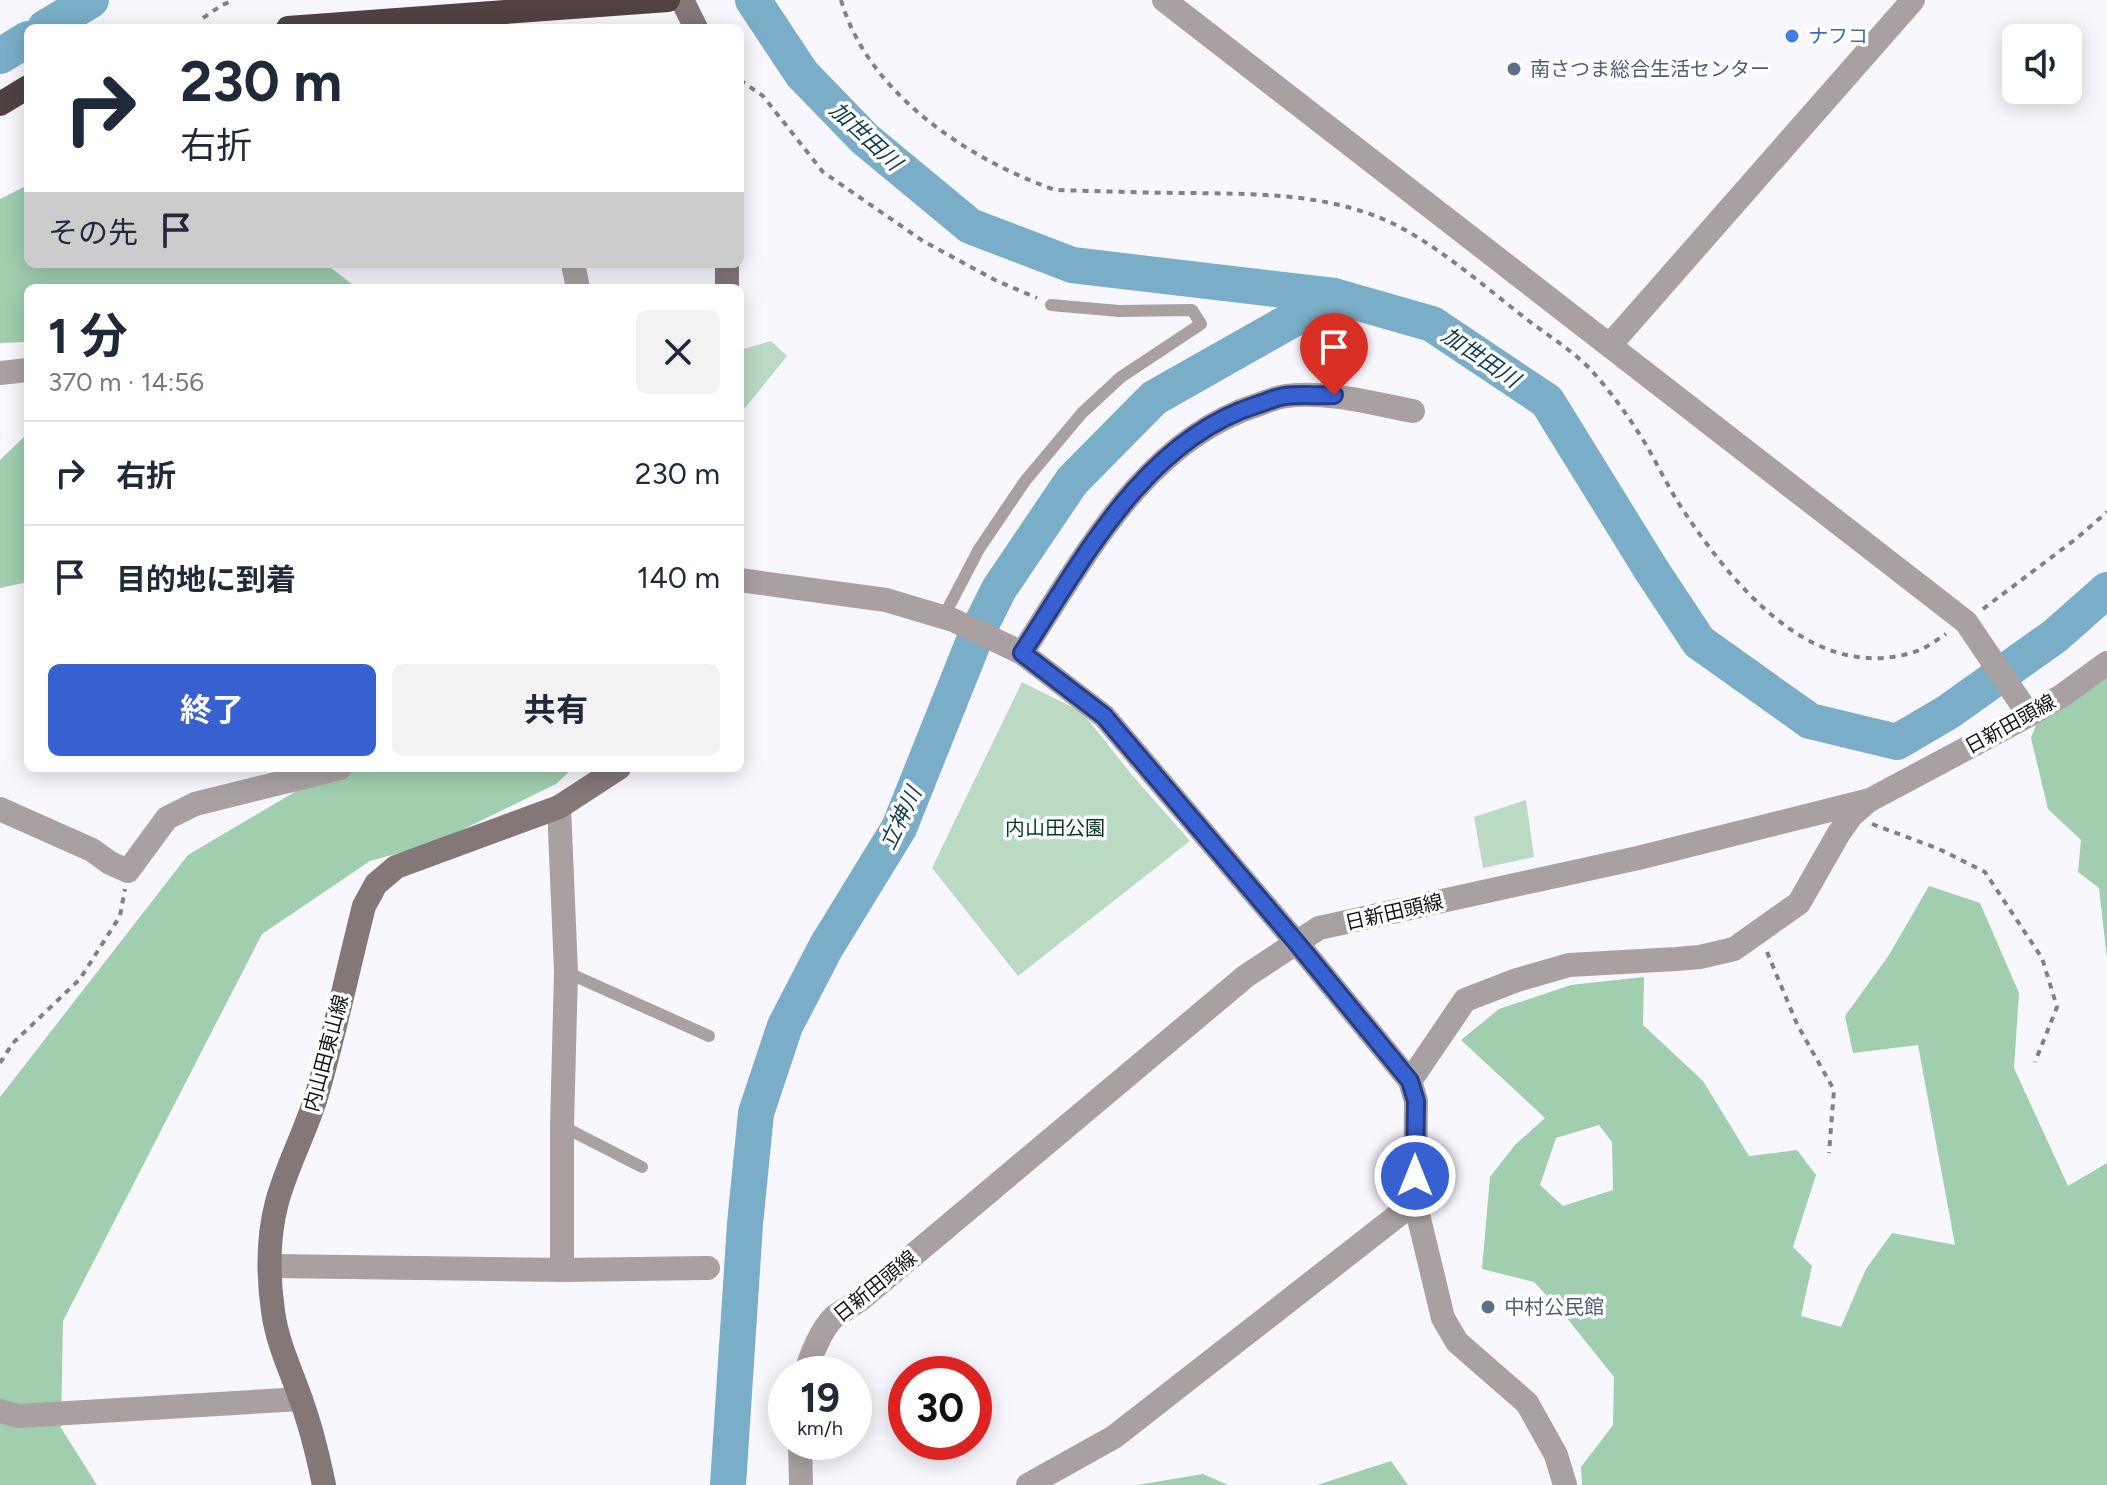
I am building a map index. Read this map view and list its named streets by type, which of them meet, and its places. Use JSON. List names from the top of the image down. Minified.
{"streets":{"street":["日新田頭線","内山田東山線"]},"water":["加世田川","立神川"],"parks":["内山田公園"],"places":["ナフコ","南さつま総合生活センター","中村公民館"],"page":{"turn":["230 m","右折"],"then":"その先","heading":["1 分","370 m · 14:56"],"list":[{"name":"右折","value":"230 m"},{"name":"目的地に到着","value":"140 m"}],"buttons":["終了","共有"],"speed":"19 km/h","limit":"30"}}
